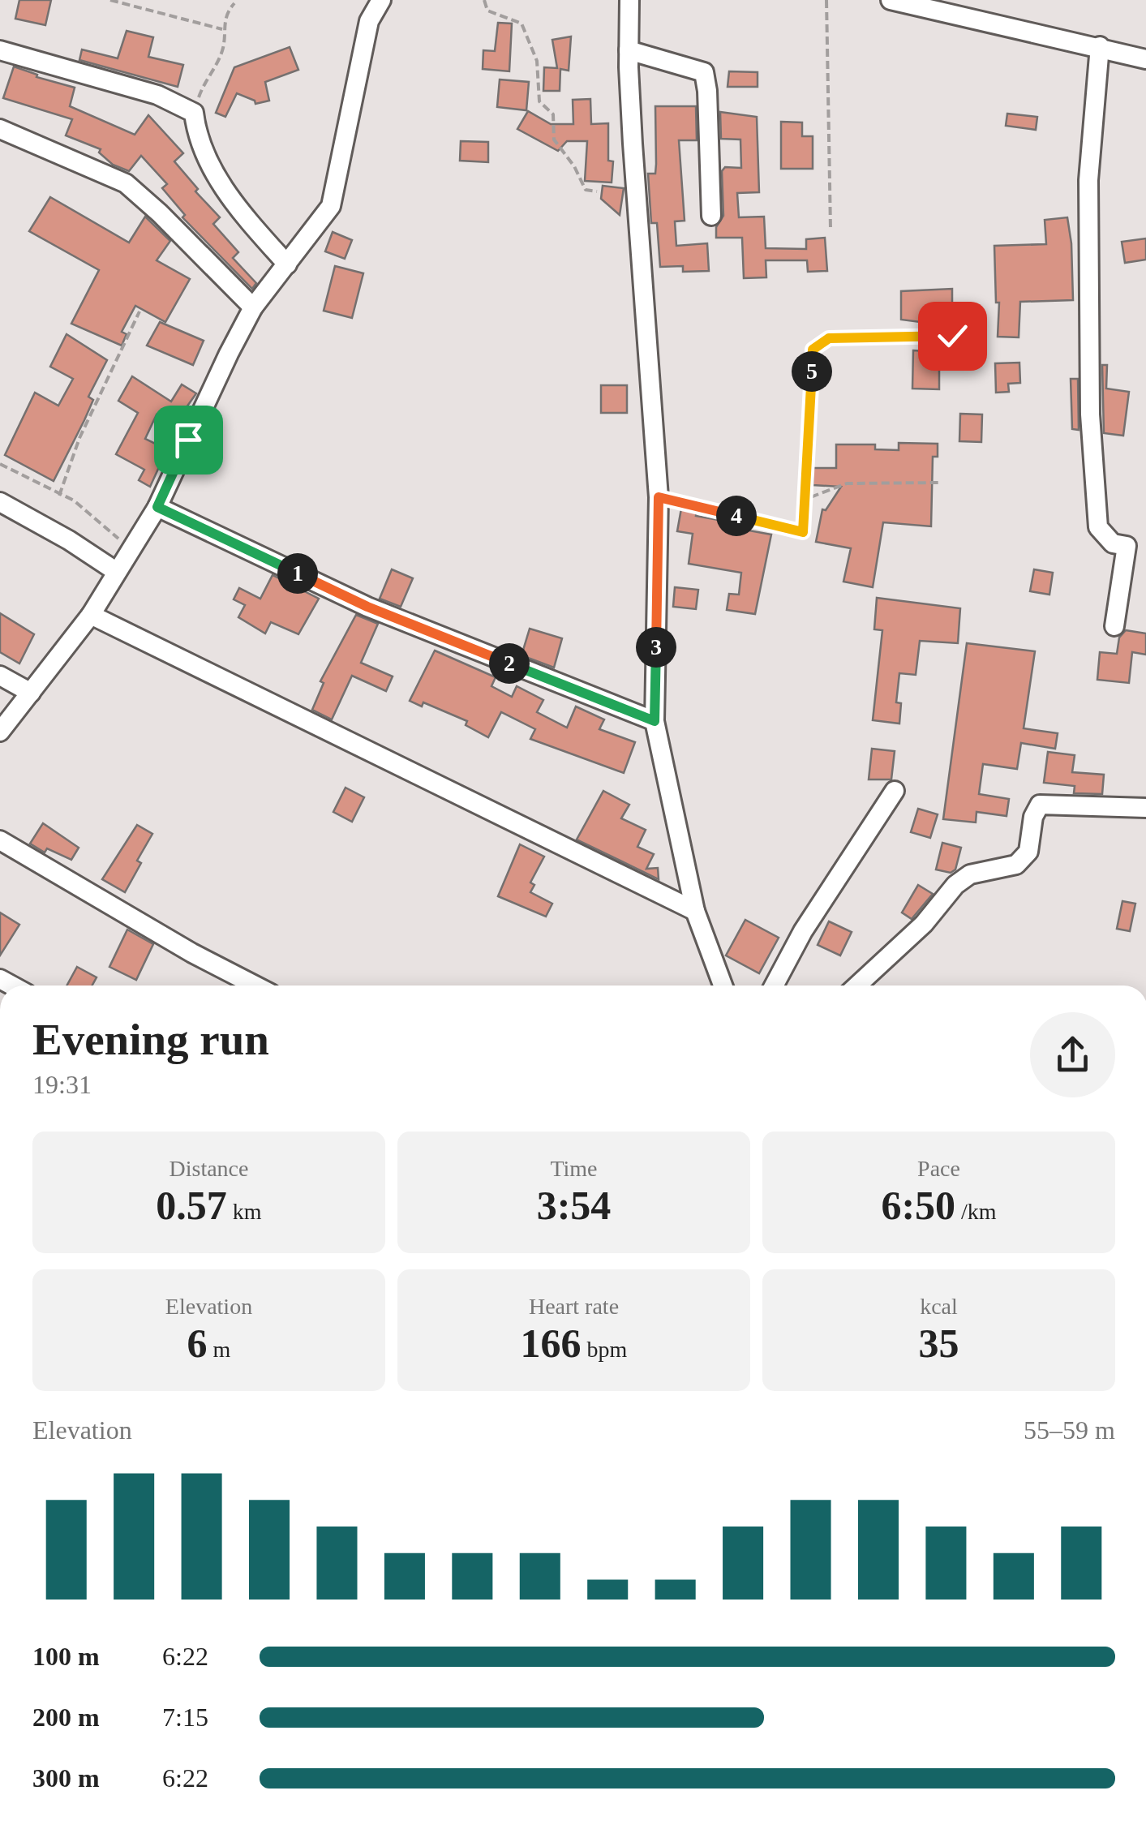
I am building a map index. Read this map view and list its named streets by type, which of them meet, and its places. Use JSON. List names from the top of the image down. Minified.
{"page":{"pins":["5","4","1","3","2"],"heading":["Evening run","19:31"],"stats":[["Distance","0.57 km"],["Time","3:54"],["Pace","6:50 /km"],["Elevation","6 m"],["Heart rate","166 bpm"],["kcal","35"]],"chart":["Elevation","55–59 m"],"list":[{"name":"100 m","note":"6:22"},{"name":"200 m","note":"7:15"},{"name":"300 m","note":"6:22"}]}}
